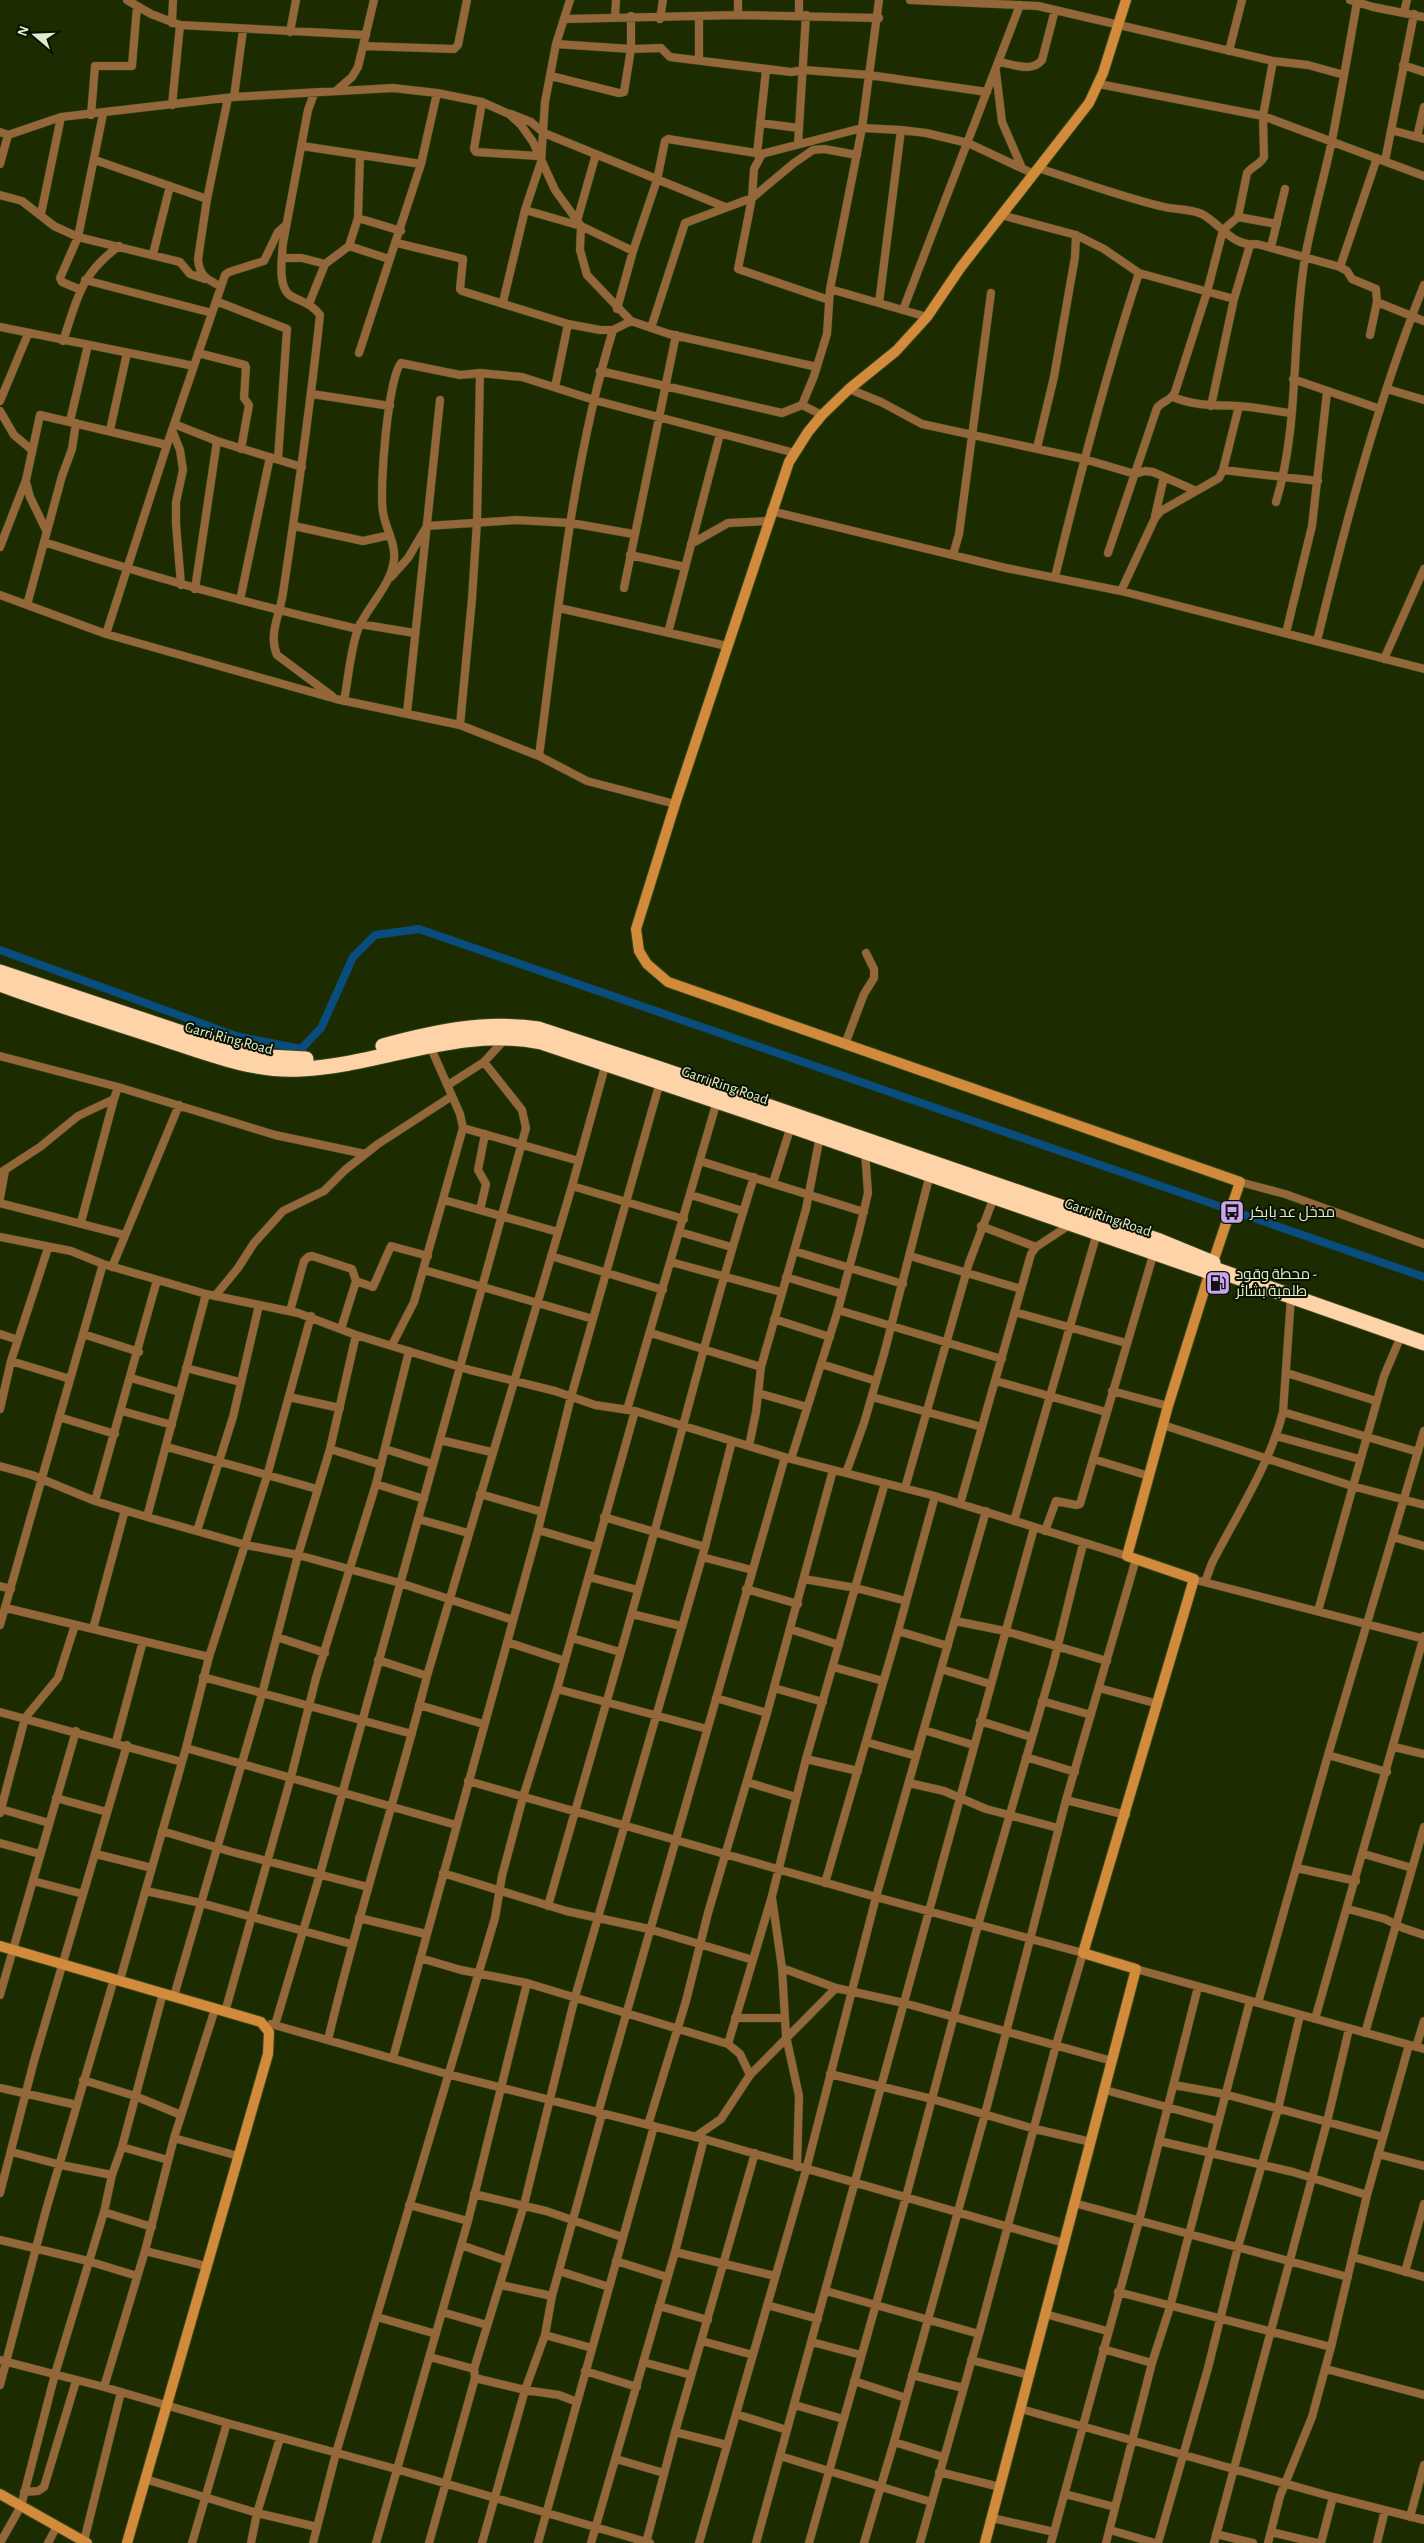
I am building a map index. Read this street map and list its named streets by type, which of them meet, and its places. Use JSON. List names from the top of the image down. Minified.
{"streets":{"highway":["Garri Ring Road"]},"places":{"bus stop":["مدخل عد بابكر"],"fuel station":["محطة وقود - طلمبة بشائر"]},"north":"left"}
